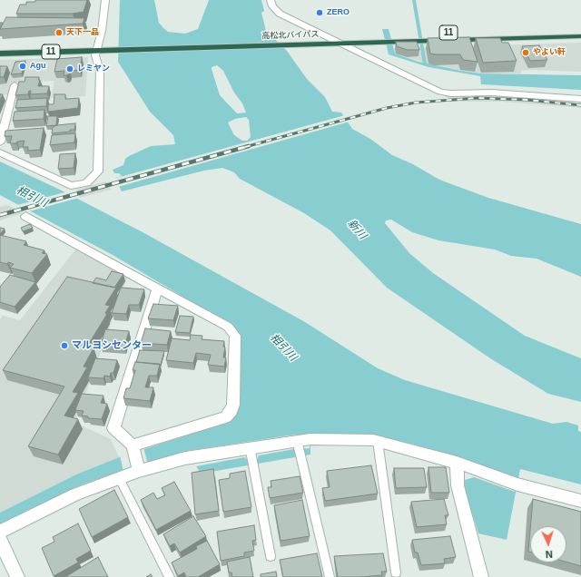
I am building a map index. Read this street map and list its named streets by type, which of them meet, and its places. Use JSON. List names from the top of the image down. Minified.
{"streets":{"highway":["11","高松北バイパス"]},"water":["相引川","新川"],"places":["ZERO","天下一品","やよい軒","Agu","レミヤン","マルヨシセンター"],"north":"bottom"}
